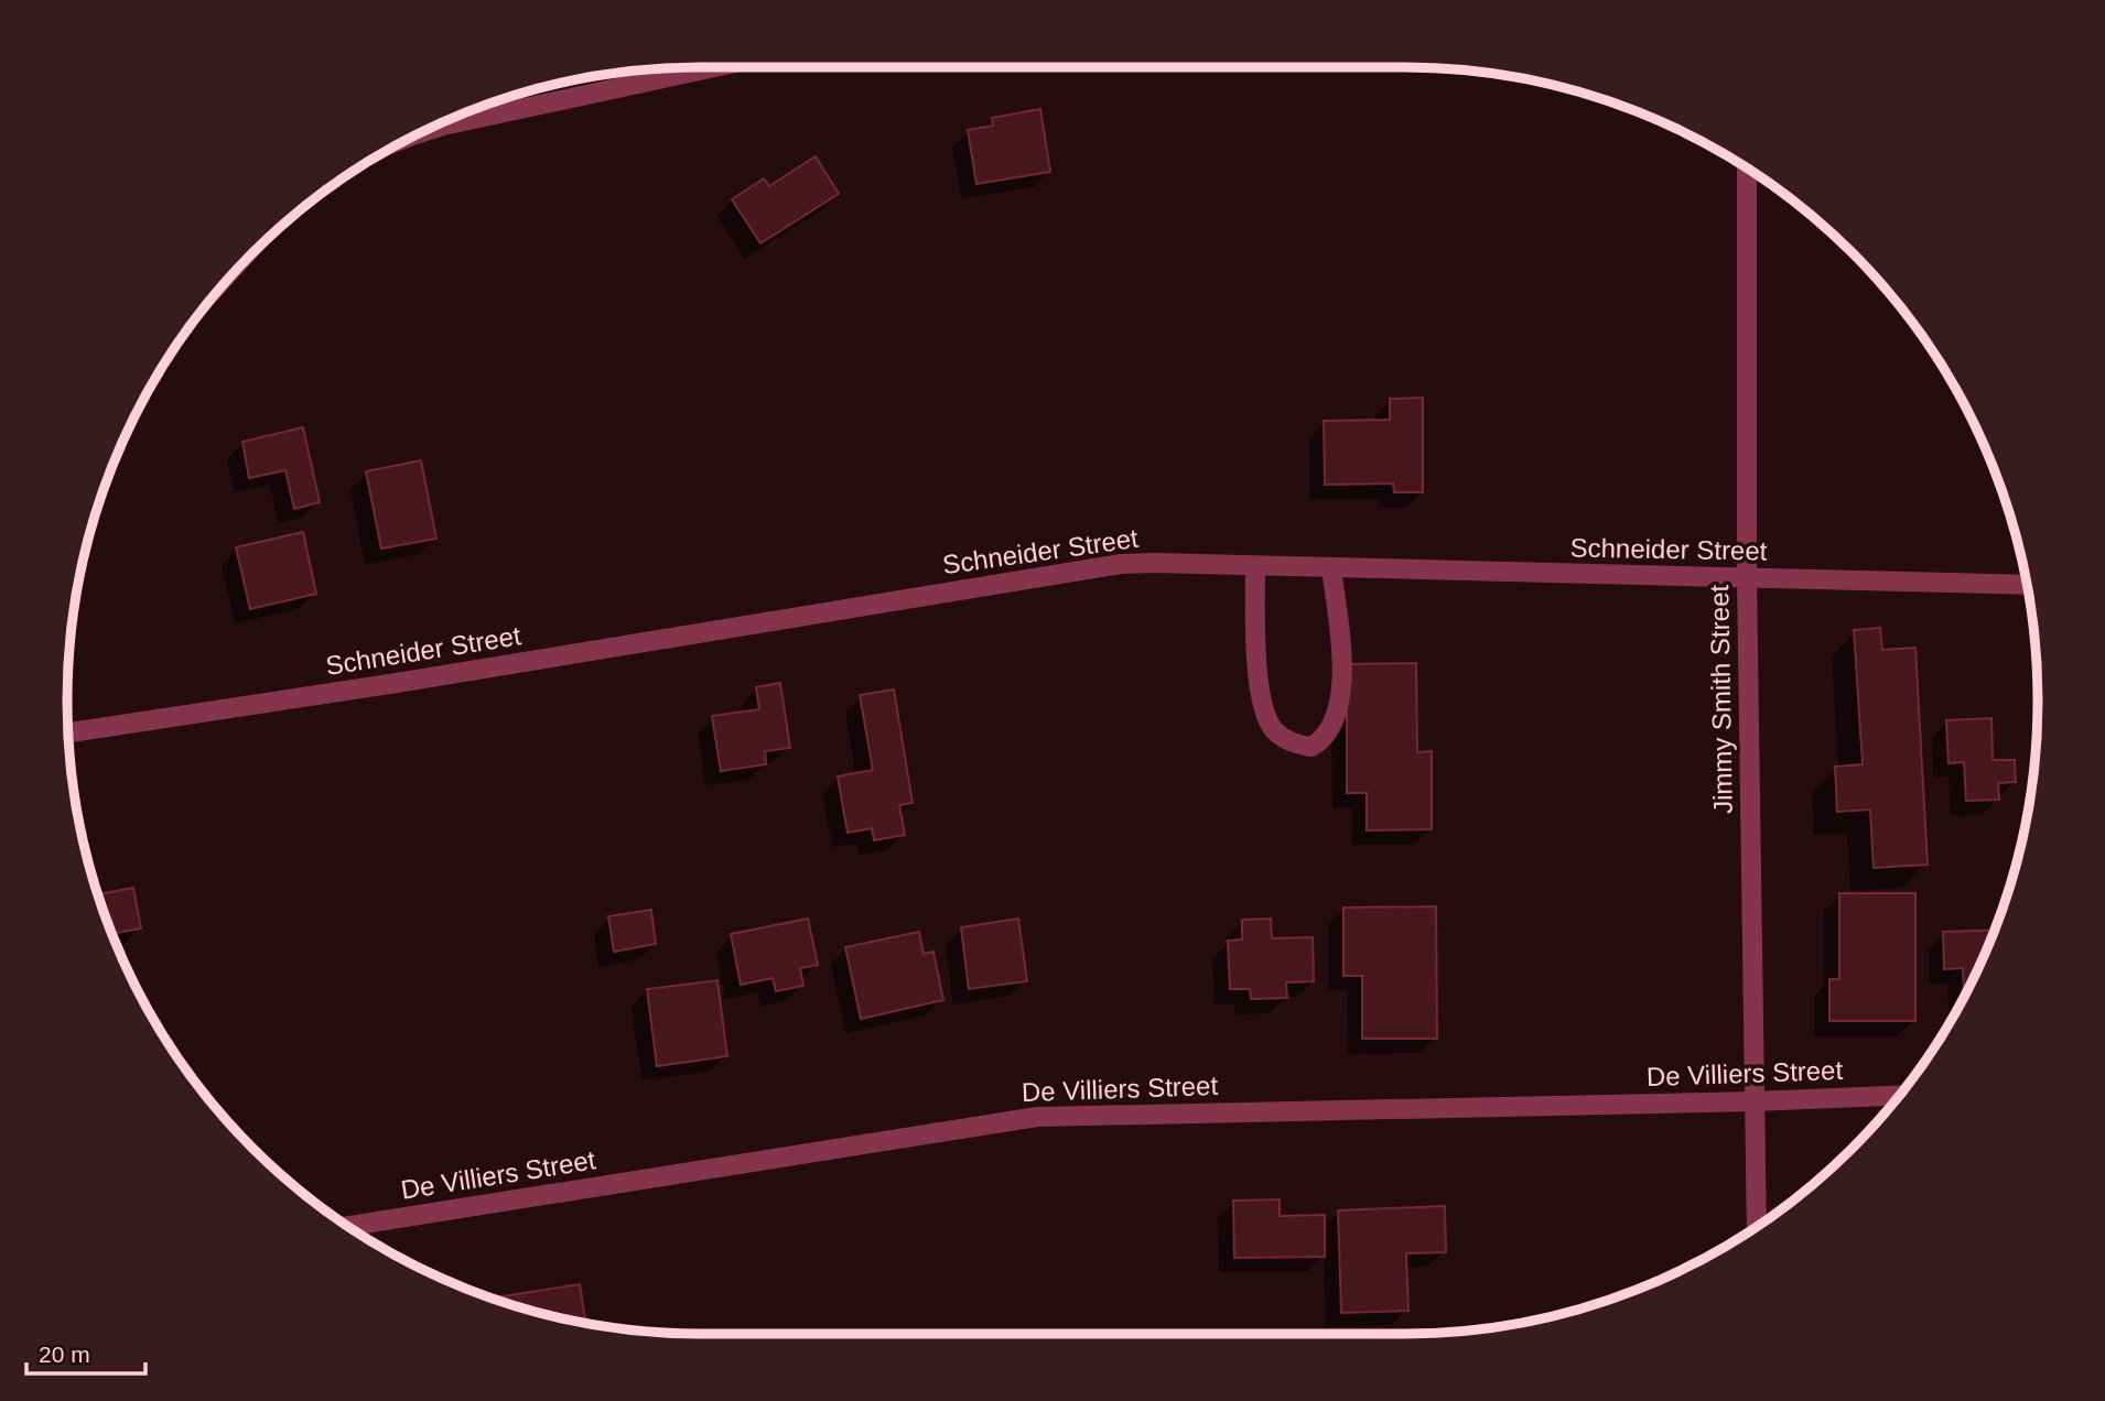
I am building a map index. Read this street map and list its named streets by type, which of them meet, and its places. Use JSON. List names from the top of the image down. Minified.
{"streets":{"street":["Schneider Street","Jimmy Smith Street","De Villiers Street"]},"crossings":[["Schneider Street","Jimmy Smith Street"],["Jimmy Smith Street","De Villiers Street"]],"scale_bar":"20 m"}
